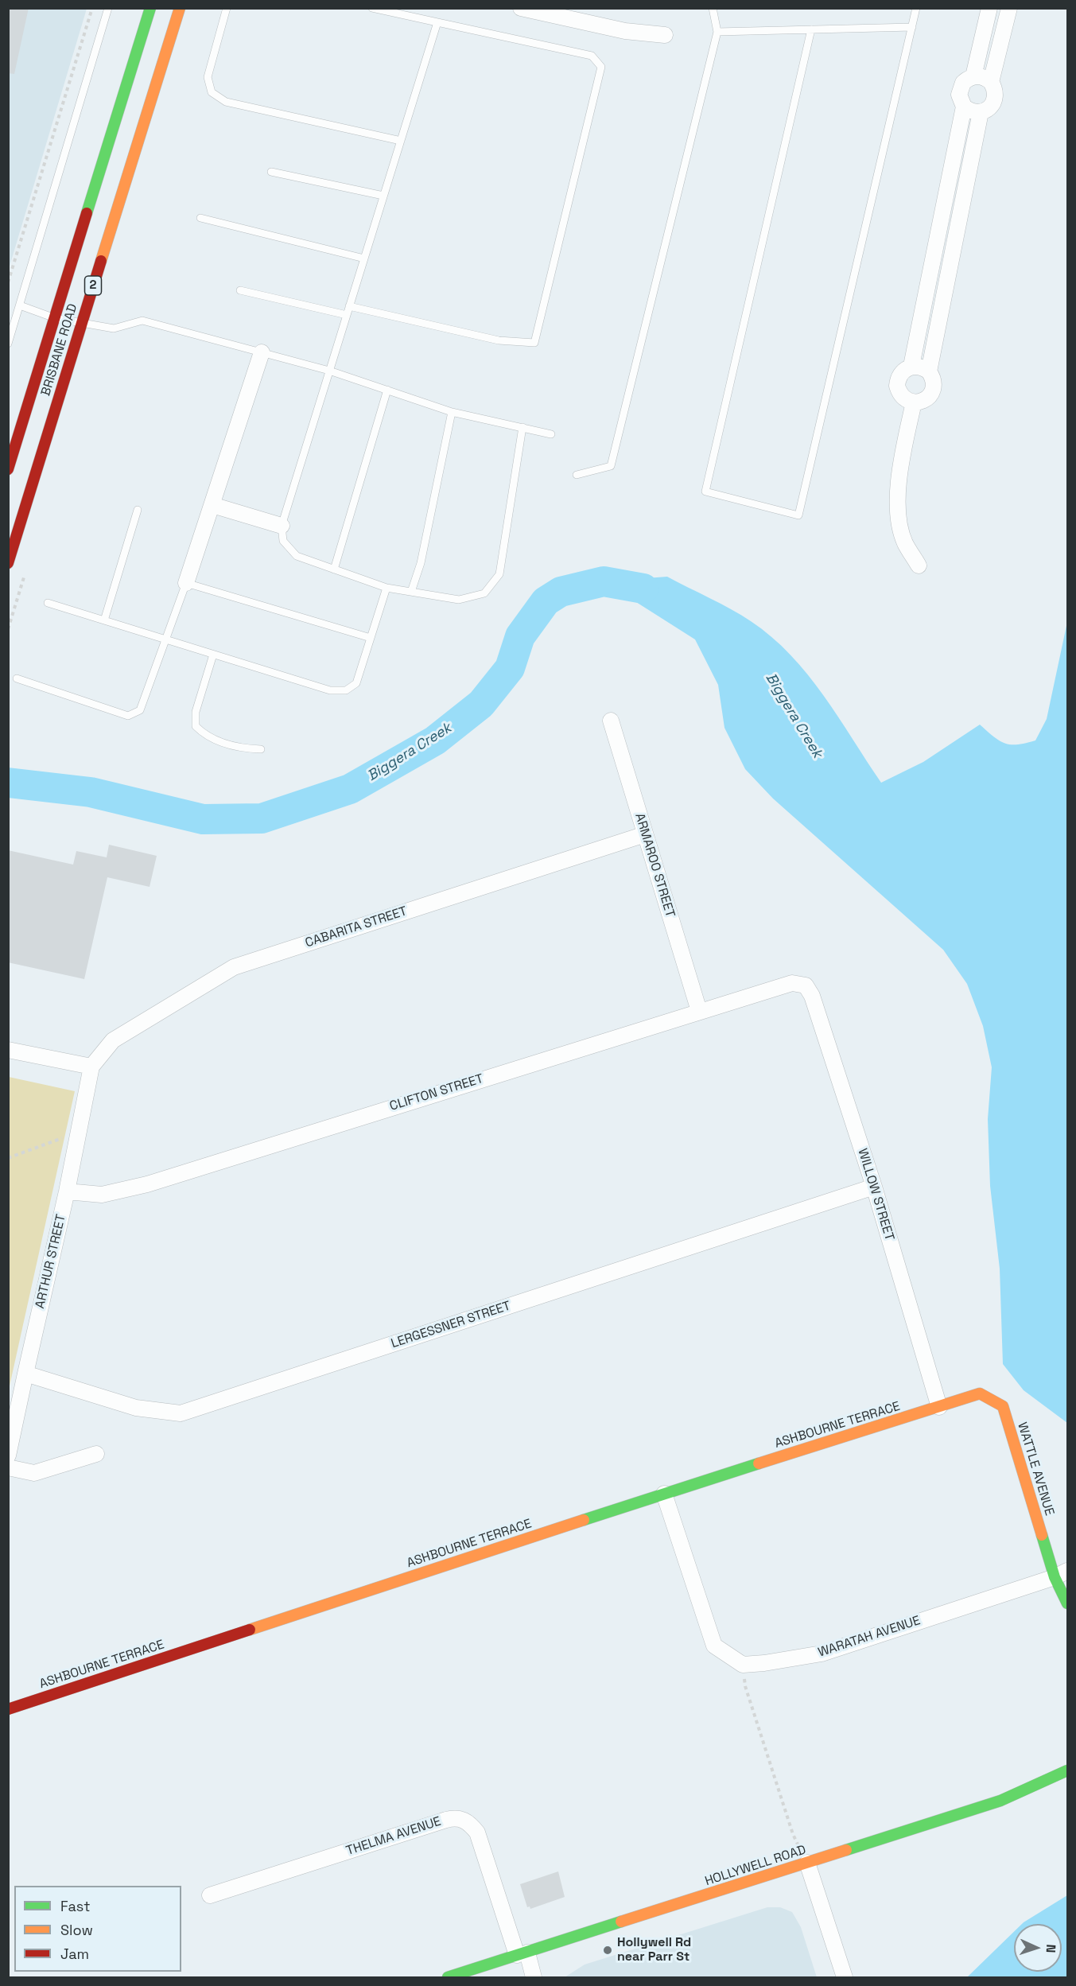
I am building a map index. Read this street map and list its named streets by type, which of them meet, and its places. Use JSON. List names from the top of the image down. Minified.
{"streets":{"main road":["2","BRISBANE ROAD","ASHBOURNE TERRACE","WATTLE AVENUE","HOLLYWELL ROAD"],"street":["ARMAROO STREET","CABARITA STREET","CLIFTON STREET","WILLOW STREET","ARTHUR STREET","LERGESSNER STREET","WARATAH AVENUE","THELMA AVENUE"]},"crossings":[["ARMAROO STREET","CABARITA STREET"],["ARMAROO STREET","CLIFTON STREET"],["CABARITA STREET","ARTHUR STREET"],["CLIFTON STREET","WILLOW STREET"],["CLIFTON STREET","ARTHUR STREET"],["WILLOW STREET","LERGESSNER STREET"],["WILLOW STREET","ASHBOURNE TERRACE"],["WILLOW STREET","WATTLE AVENUE"],["ARTHUR STREET","LERGESSNER STREET"],["ASHBOURNE TERRACE","WATTLE AVENUE"],["ASHBOURNE TERRACE","WARATAH AVENUE"],["WATTLE AVENUE","WARATAH AVENUE"],["THELMA AVENUE","HOLLYWELL ROAD"]],"water":["Biggera Creek"],"places":["Hollywell Rd near Parr St"],"legend":["Fast","Slow","Jam"],"north":"right"}
